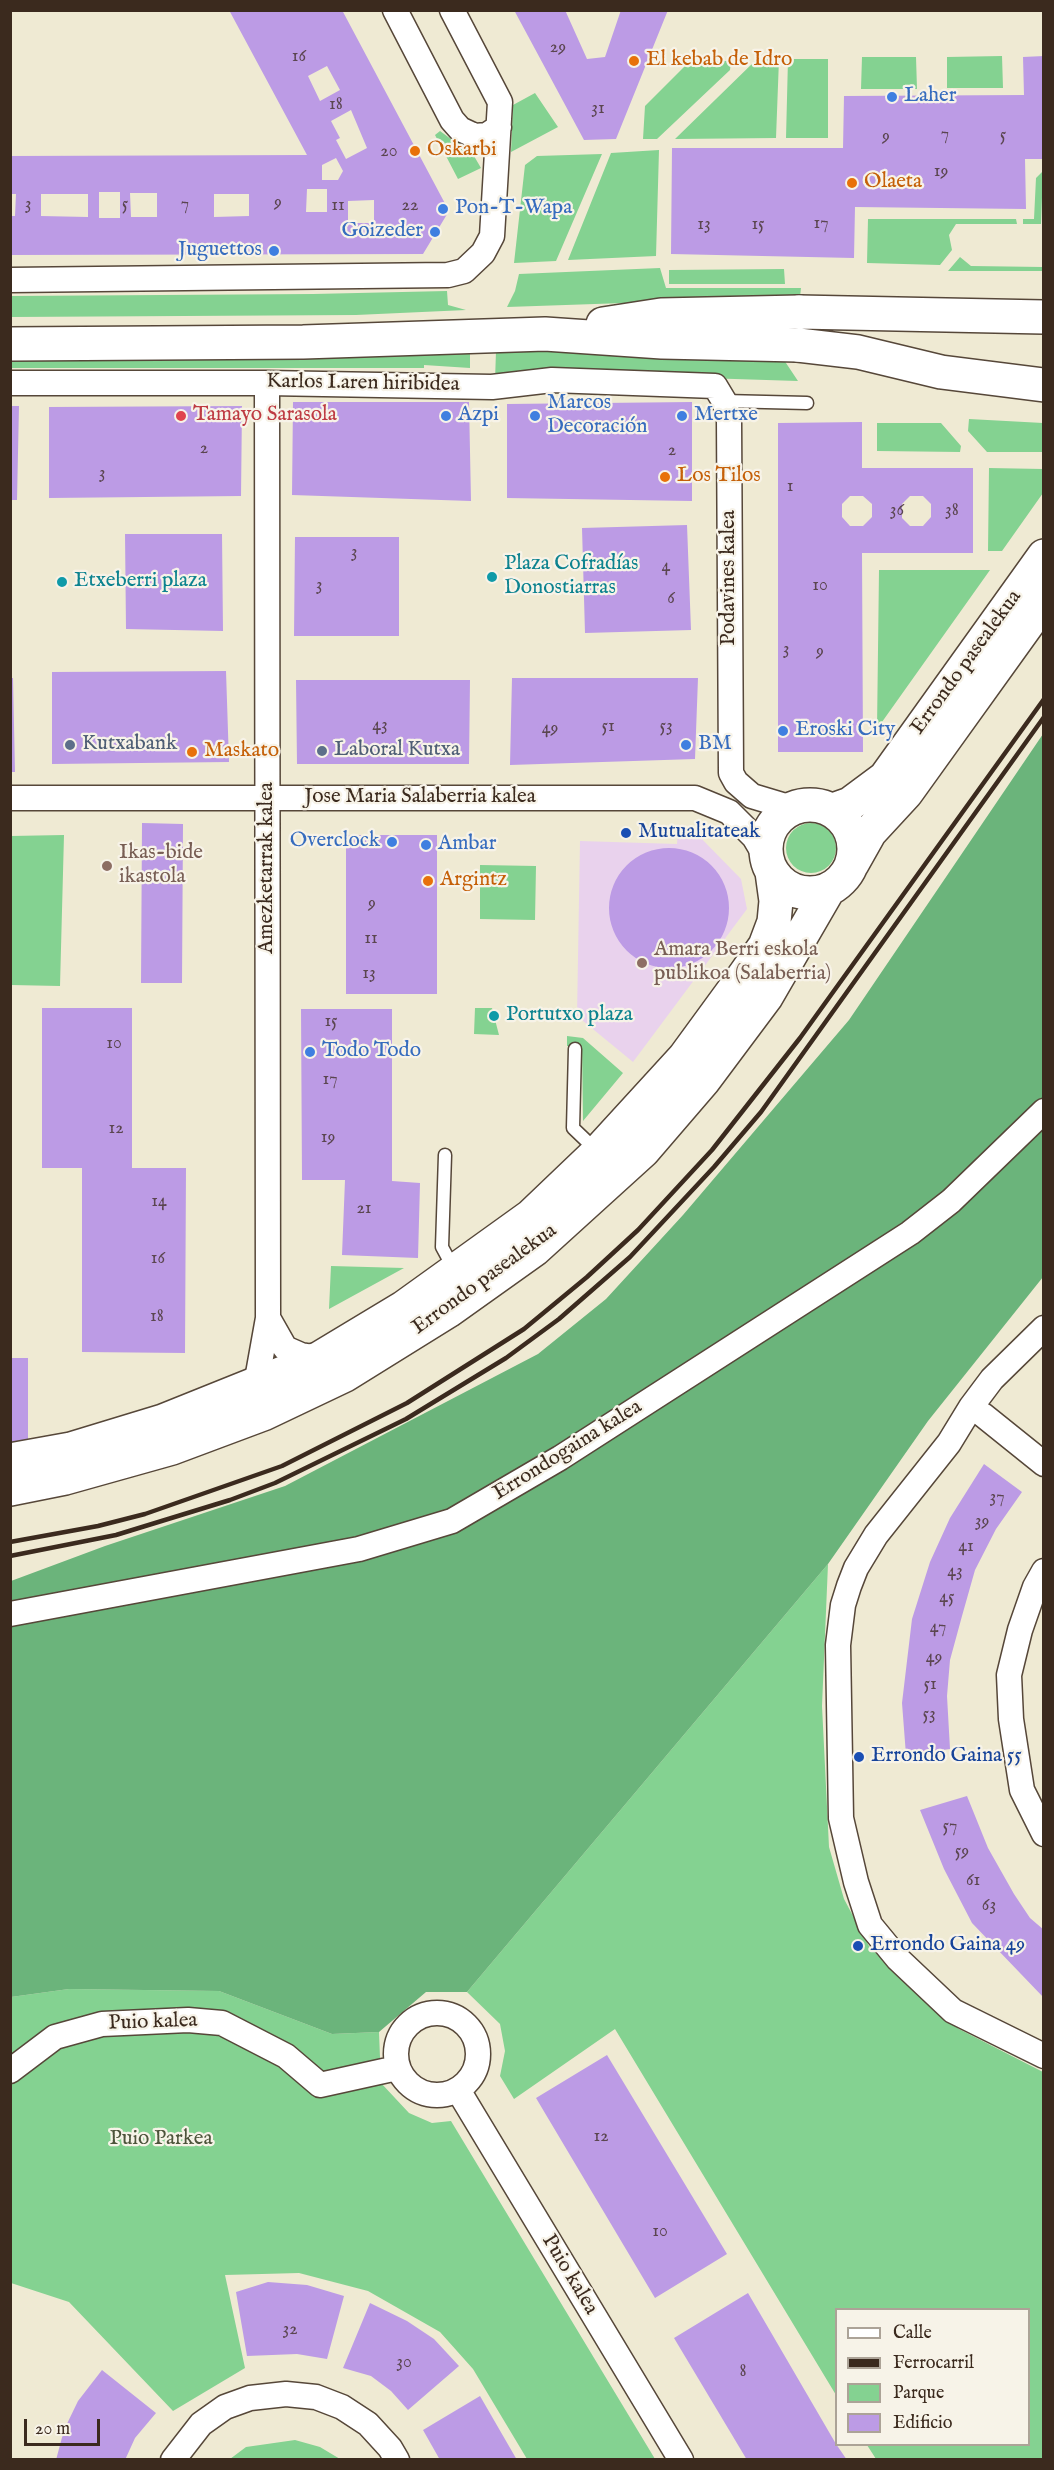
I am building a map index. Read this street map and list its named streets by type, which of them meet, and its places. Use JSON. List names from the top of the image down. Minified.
{"streets":{"main road":["Karlos I.aren hiribidea","Errondo pasealekua"],"street":["Podavines kalea","Jose Maria Salaberria kalea","Amezketarrak kalea","Errondogaina kalea","Puio kalea"]},"crossings":[["Karlos I.aren hiribidea","Podavines kalea"],["Karlos I.aren hiribidea","Amezketarrak kalea"],["Errondo pasealekua","Jose Maria Salaberria kalea"],["Errondo pasealekua","Amezketarrak kalea"],["Jose Maria Salaberria kalea","Amezketarrak kalea"]],"parks":["Puio Parkea"],"places":["El kebab de Idro","Laher","Oskarbi","Olaeta","Pon-T-Wapa","Goizeder","Juguettos","Tamayo Sarasola","Azpi","Marcos Decoración","Mertxe","Los Tilos","Plaza Cofradías Donostiarras","Etxeberri plaza","Eroski City","Kutxabank","BM","Laboral Kutxa","Maskato","Mutualitateak","Overclock","Ambar","Ikas-bide ikastola","Argintz","Amara Berri eskola publikoa (Salaberria)","Portutxo plaza","Todo Todo","Errondo Gaina 55","Errondo Gaina 49"],"house_numbers":["29","16","18","31","7","5","9","20","19","9","3","5","7","11","22","17","13","15","2","2","3","1","36","38","3","4","3","10","6","3","9","43","51","53","49","9","11","13","15","10","17","12","19","14","21","16","18","37","39","41","43","45","47","49","51","53","57","59","61","63","12","10","32","30","8"],"legend":["Calle","Ferrocarril","Parque","Edificio"],"scale_bar":"20 m"}
